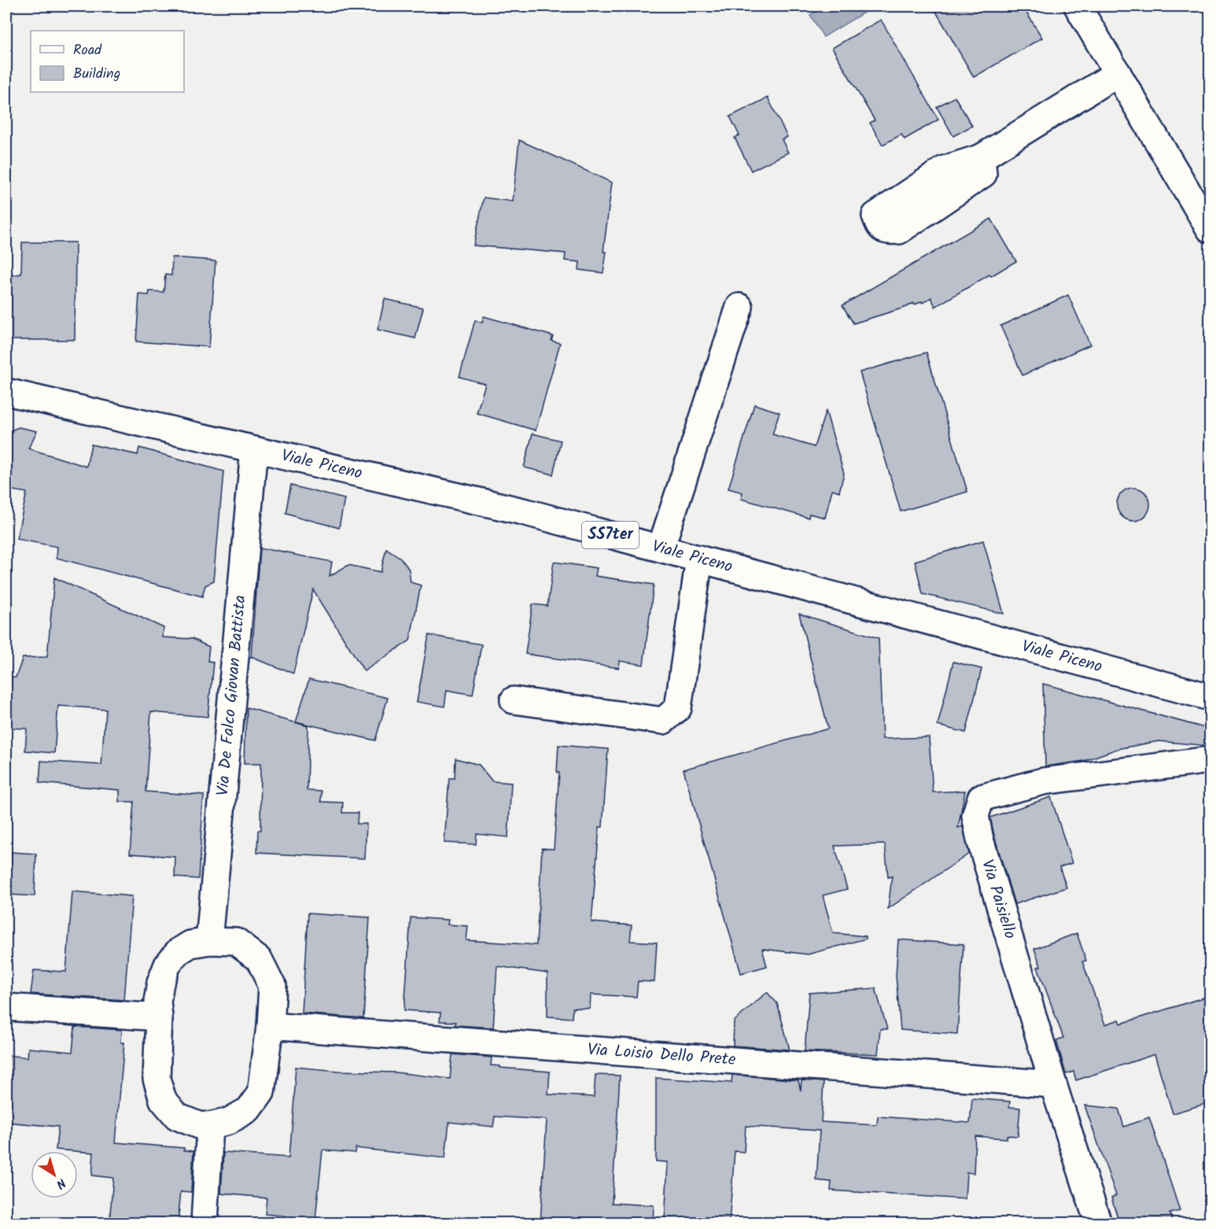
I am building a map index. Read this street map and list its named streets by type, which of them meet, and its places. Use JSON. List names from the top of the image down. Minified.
{"streets":{"street":["Viale Piceno","SS7ter","Via De Falco Giovan Battista","Via Paisiello","Via Loisio Dello Prete"]},"crossings":[["Viale Piceno","Via De Falco Giovan Battista"],["Via De Falco Giovan Battista","Via Loisio Dello Prete"],["Via Paisiello","Via Loisio Dello Prete"]],"legend":["Road","Building"],"north":"bottom right"}
